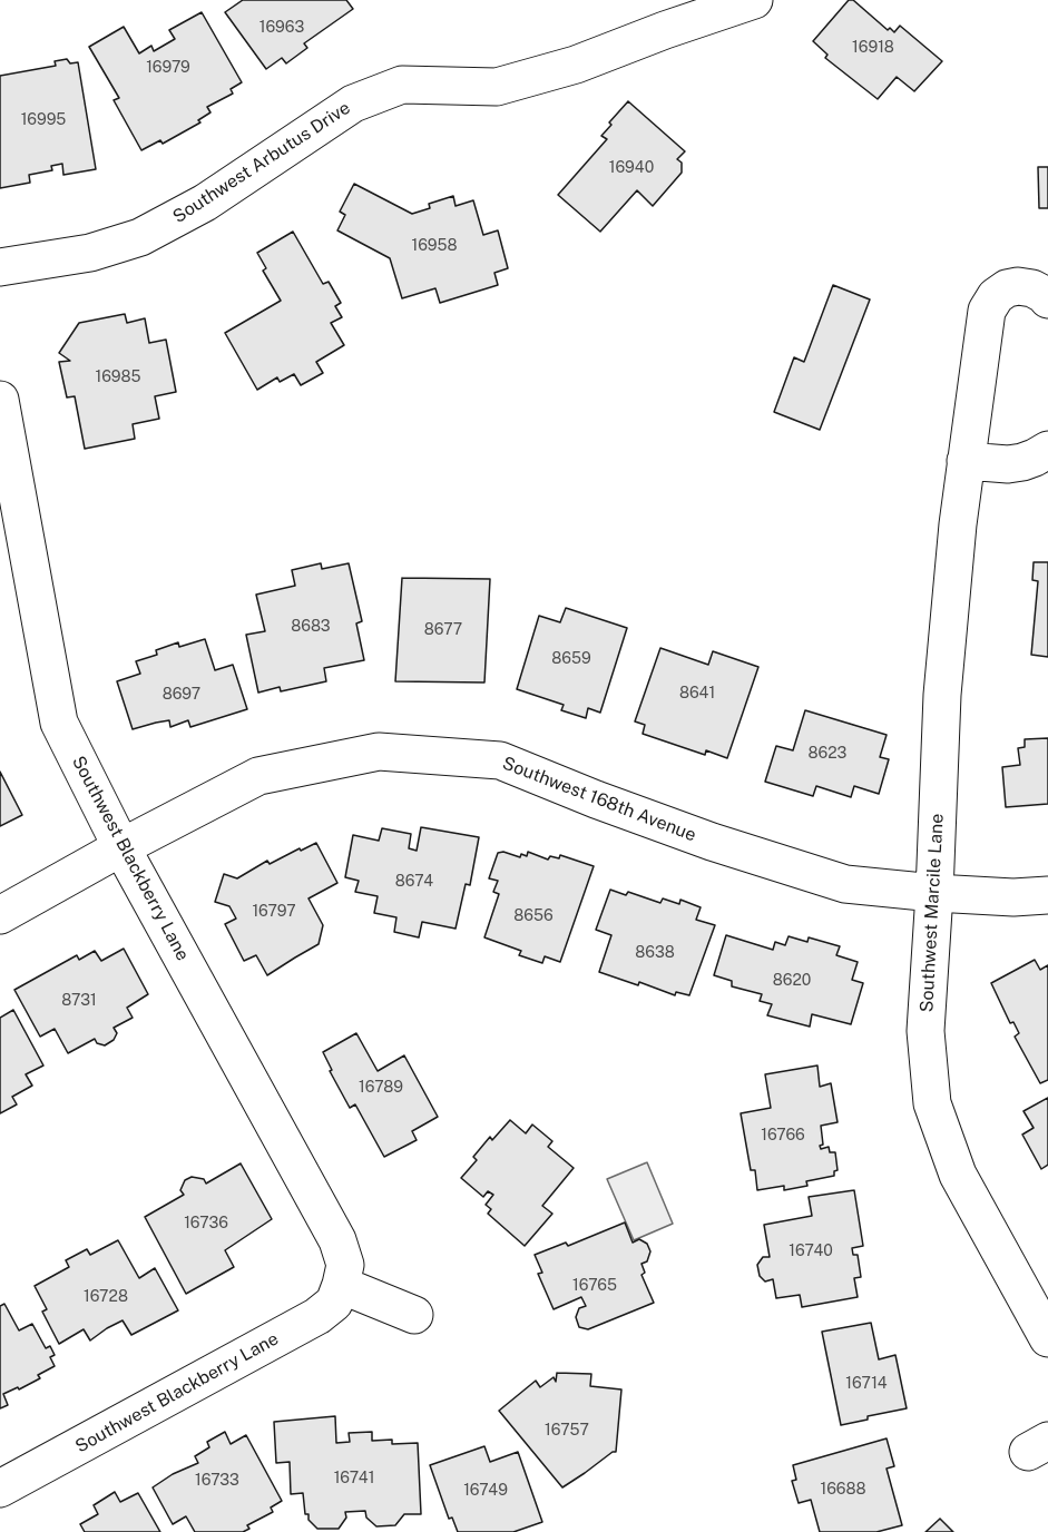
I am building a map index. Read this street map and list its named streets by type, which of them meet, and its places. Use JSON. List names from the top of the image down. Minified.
{"streets":{"street":["Southwest Arbutus Drive","Southwest 168th Avenue","Southwest Blackberry Lane","Southwest Marcile Lane"]},"crossings":[["Southwest 168th Avenue","Southwest Blackberry Lane"],["Southwest 168th Avenue","Southwest Marcile Lane"]],"house_numbers":["16963","16918","16979","16995","16940","16958","16985","8683","8677","8659","8641","8697","8623","8674","16797","8656","8638","8620","8731","16789","16766","16736","16740","16765","16728","16714","16757","16741","16733","16688","16749"]}
